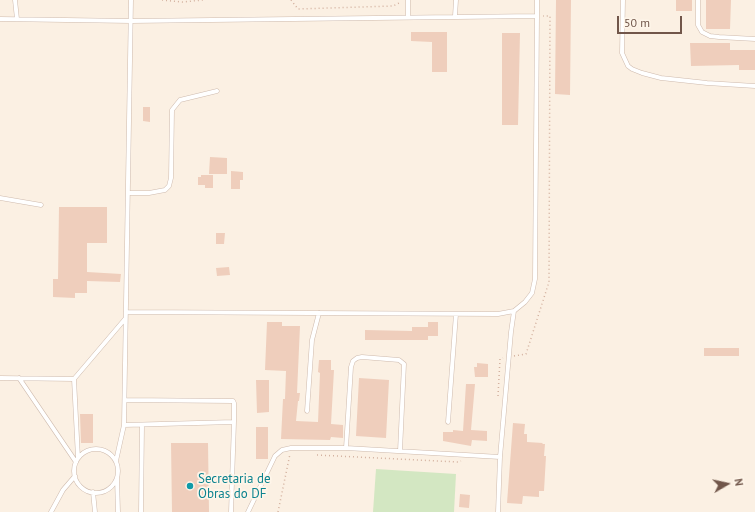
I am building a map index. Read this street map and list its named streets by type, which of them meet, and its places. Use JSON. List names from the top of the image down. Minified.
{"places":["Secretaria de Obras do DF"],"scale_bar":"50 m","north":"right"}
